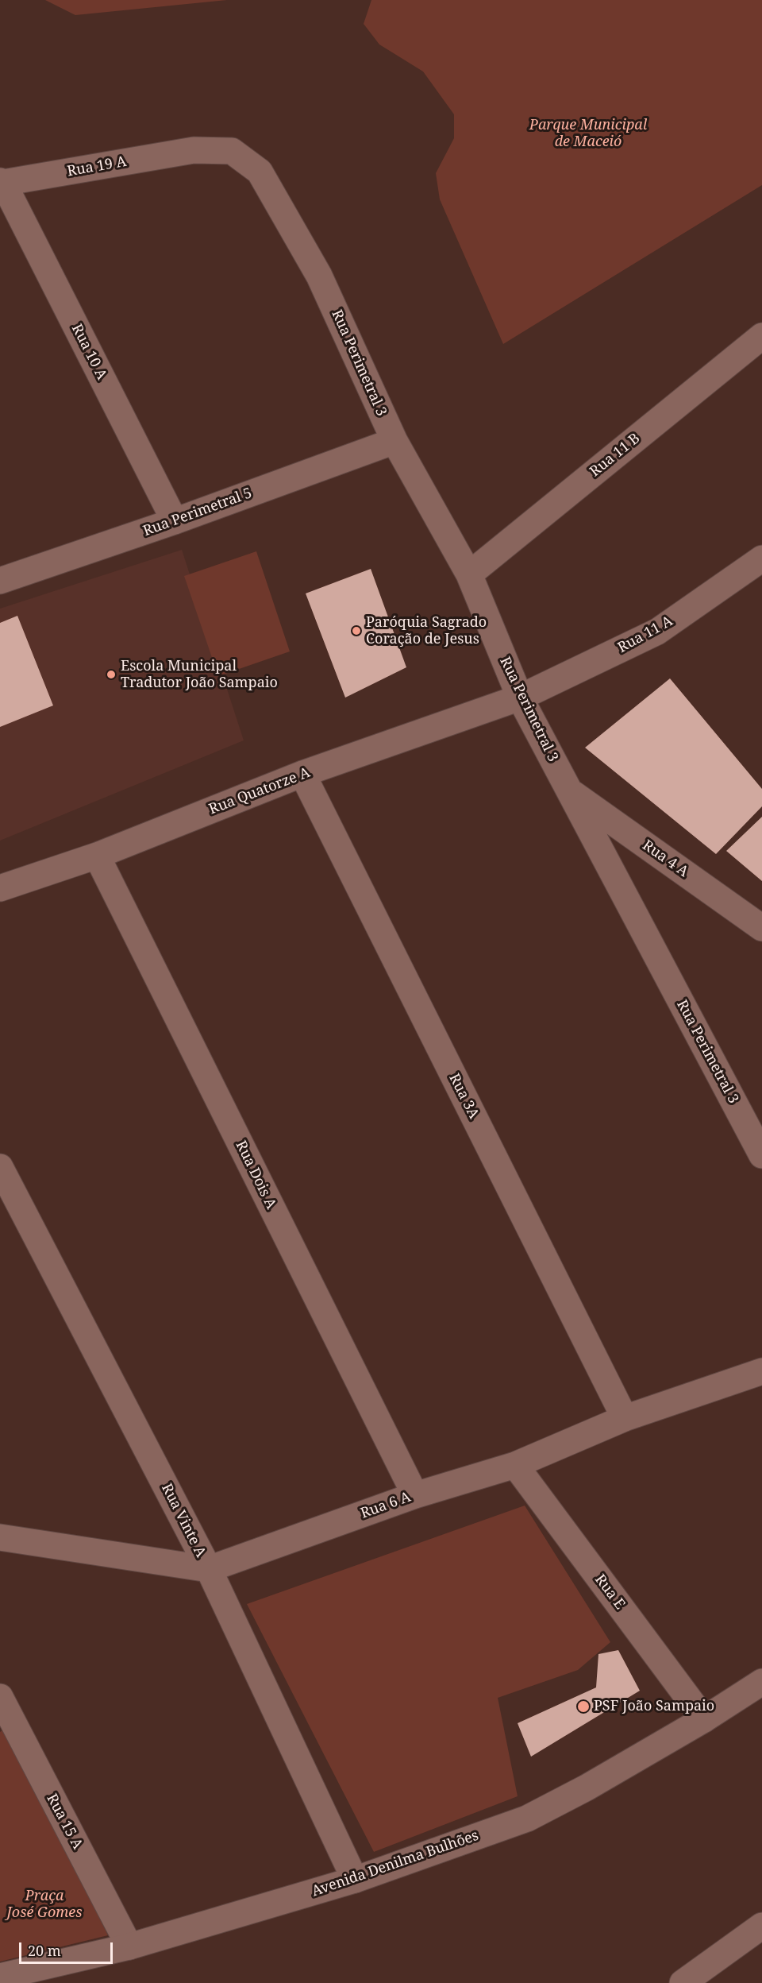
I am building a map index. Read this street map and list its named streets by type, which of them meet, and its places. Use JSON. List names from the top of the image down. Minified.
{"streets":{"street":["Rua 19 A","Rua 10 A","Rua Perimetral 3","Rua 11 B","Rua Perimetral 5","Rua 11 A","Rua Quatorze A","Rua 4 A","Rua 3A","Rua Dois A","Rua 6 A","Rua Vinte A","Rua E","Rua 15 A","Avenida Denilma Bulhões"]},"crossings":[["Rua 19 A","Rua 10 A"],["Rua 19 A","Rua Perimetral 3"],["Rua 10 A","Rua Perimetral 5"],["Rua Perimetral 3","Rua 11 B"],["Rua Perimetral 3","Rua Perimetral 5"],["Rua Perimetral 3","Rua 11 A"],["Rua Perimetral 3","Rua Quatorze A"],["Rua Perimetral 3","Rua 4 A"],["Rua 11 A","Rua Quatorze A"],["Rua Quatorze A","Rua 3A"],["Rua Quatorze A","Rua Dois A"],["Rua 3A","Rua 6 A"],["Rua Dois A","Rua 6 A"],["Rua 6 A","Rua Vinte A"],["Rua 6 A","Rua E"],["Rua Vinte A","Avenida Denilma Bulhões"],["Rua E","Avenida Denilma Bulhões"],["Rua 15 A","Avenida Denilma Bulhões"]],"parks":["Parque Municipal de Maceió","Praça José Gomes"],"places":["Paróquia Sagrado Coração de Jesus","Escola Municipal Tradutor João Sampaio","PSF João Sampaio"],"scale_bar":"20 m"}
